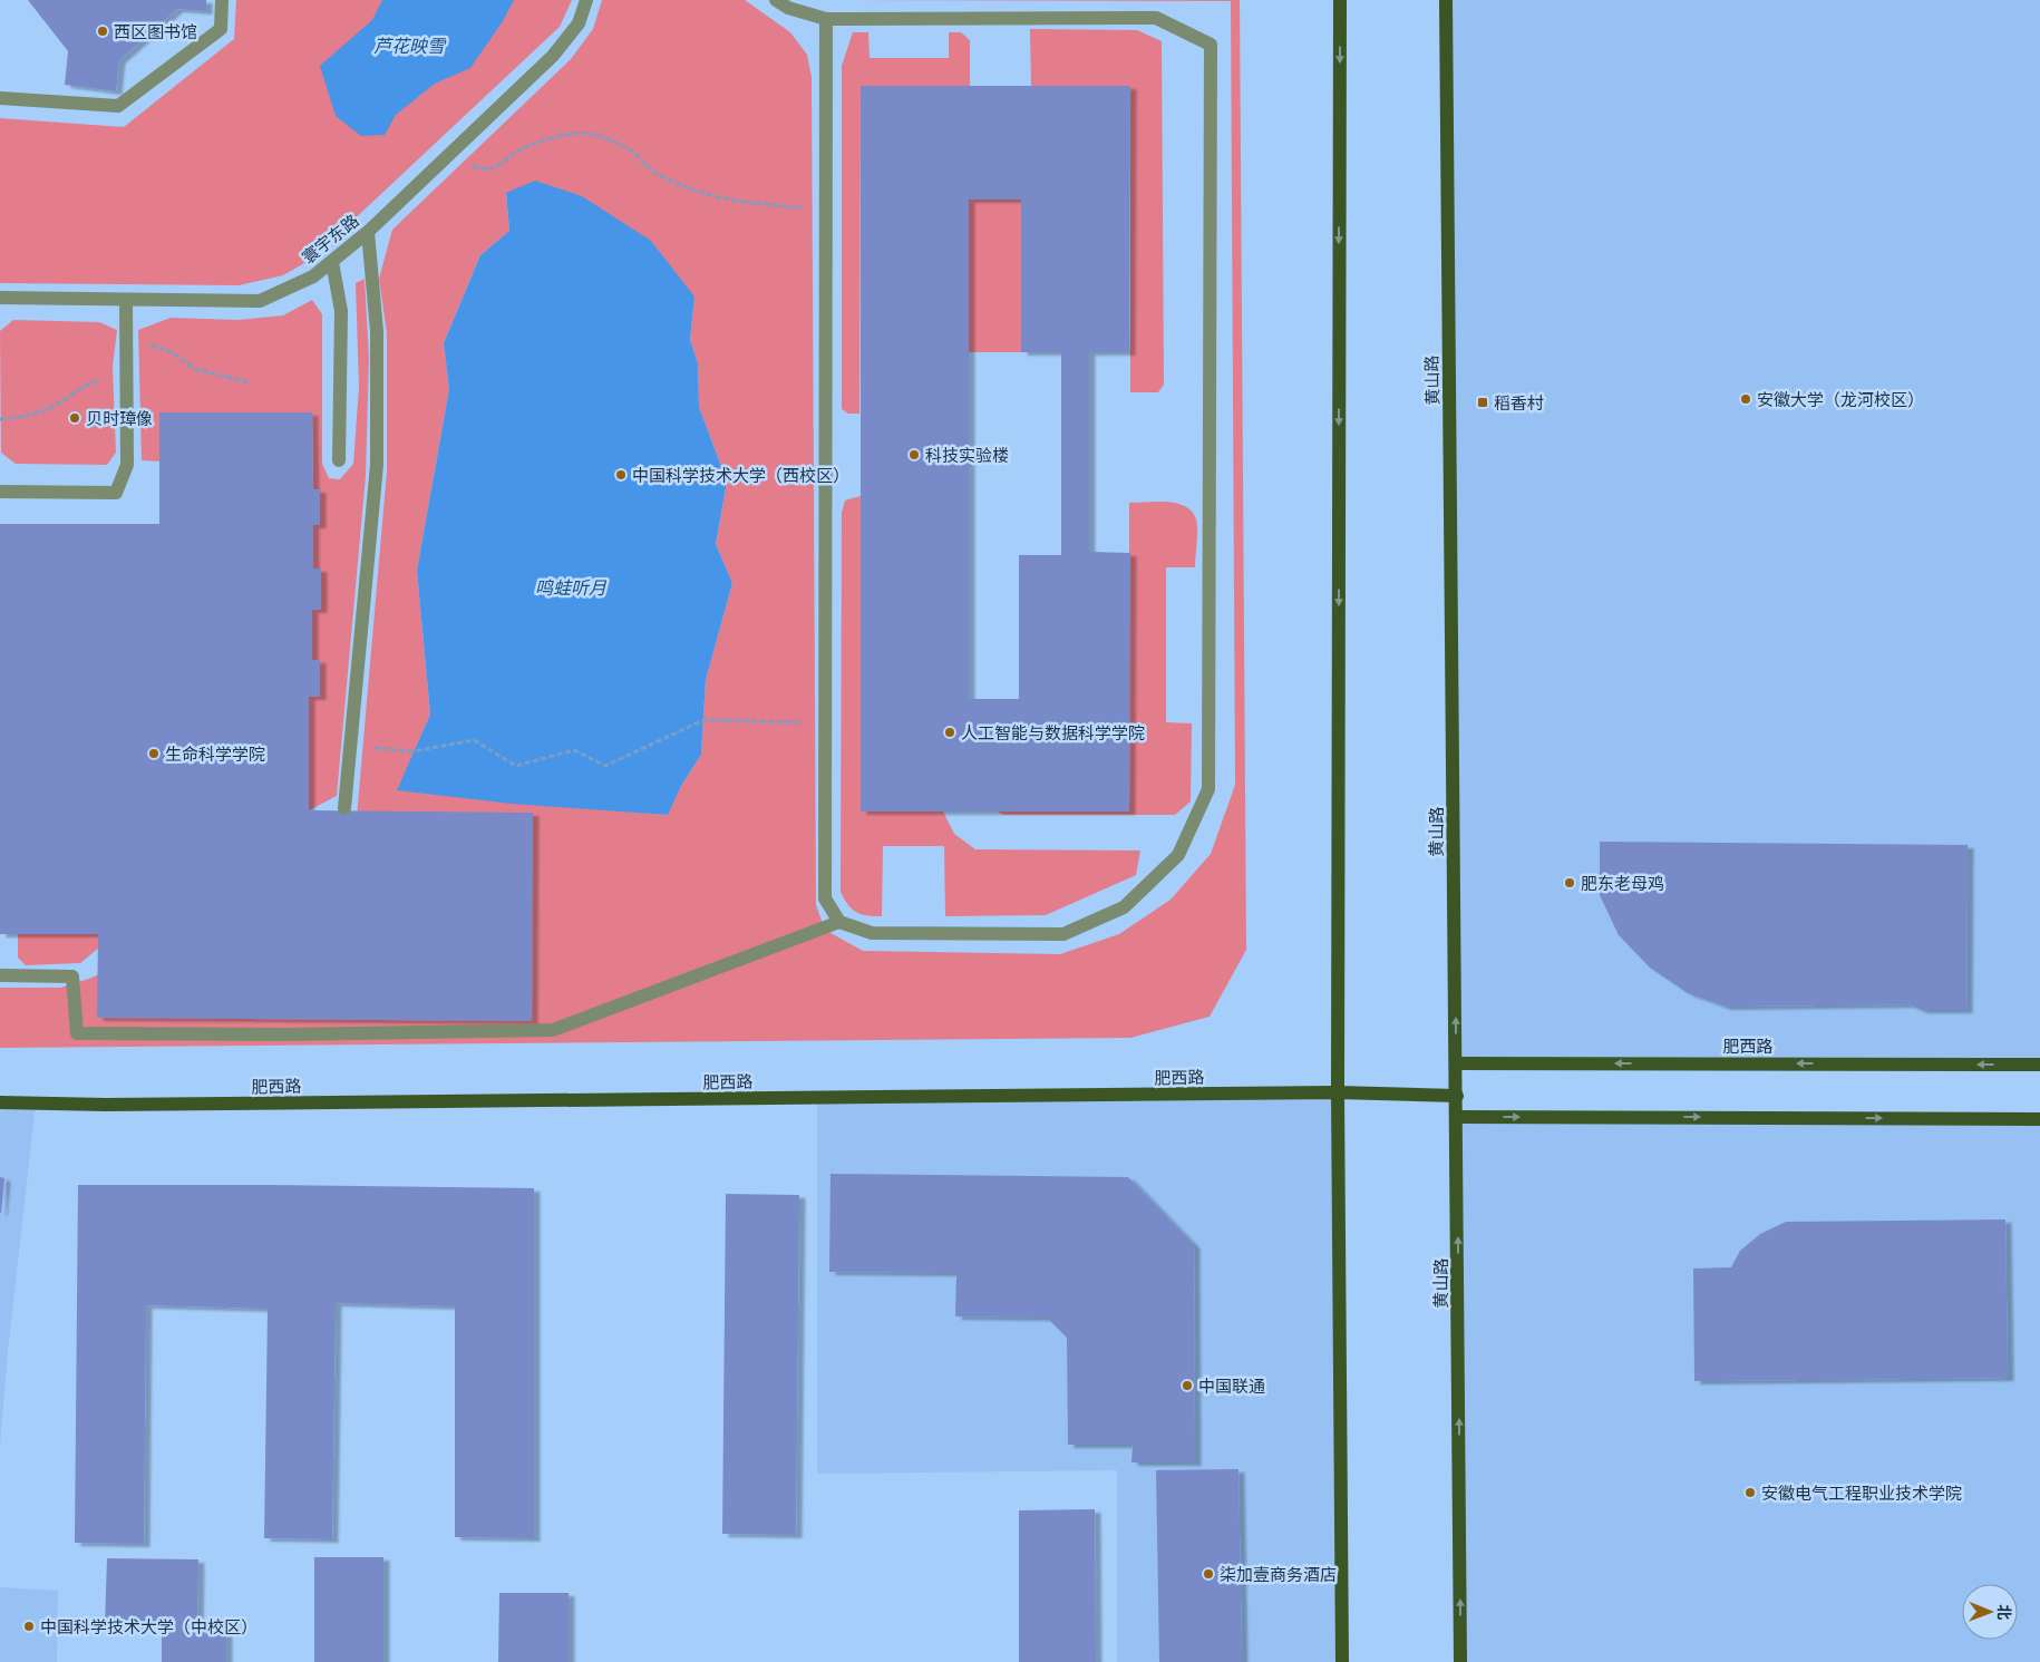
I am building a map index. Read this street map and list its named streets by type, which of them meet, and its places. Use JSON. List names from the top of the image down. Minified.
{"streets":{"main road":["黄山路","肥西路"],"street":["寰宇东路"]},"crossings":[["黄山路","肥西路"]],"water":["芦花映雪","鸣蛙听月"],"places":{"other":["西区图书馆","安徽大学（龙河校区）","贝时璋像","科技实验楼","中国科学技术大学（西校区）","人工智能与数据科学学院","生命科学学院","肥东老母鸡","中国联通","安徽电气工程职业技术学院","柒加壹商务酒店","中国科学技术大学（中校区）"],"transit":["稻香村"]},"north":"right"}
